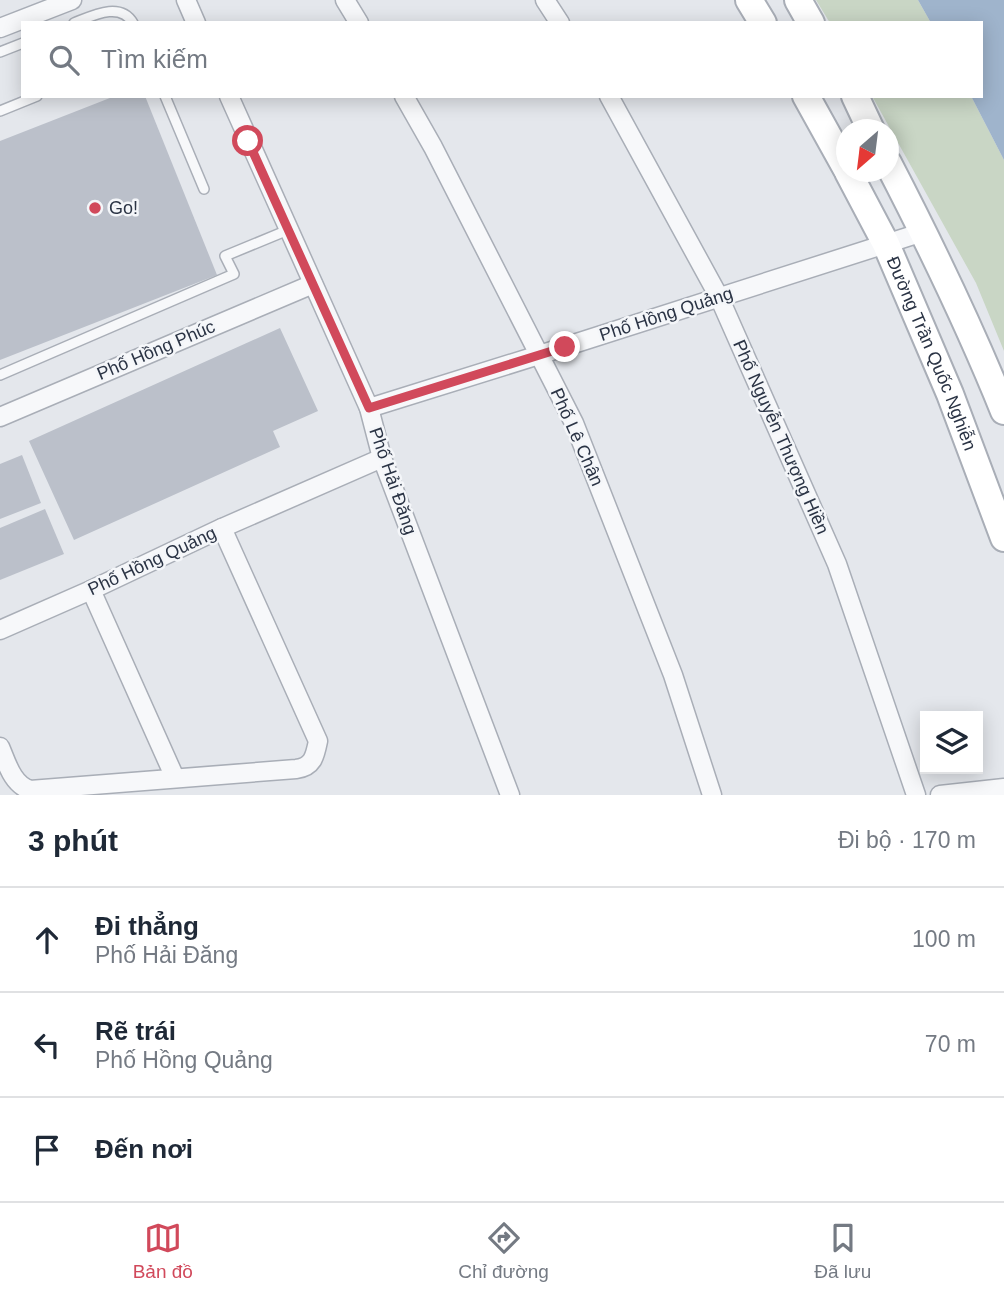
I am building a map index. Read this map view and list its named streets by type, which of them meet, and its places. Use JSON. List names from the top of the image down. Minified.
{"streets":{"main road":["Đường Trần Quốc Nghiễn"],"street":["Phố Hồng Quảng","Phố Hồng Phúc","Phố Lê Chân","Phố Nguyễn Thượng Hiền","Phố Hải Đăng"]},"crossings":[["Phố Hồng Quảng","Đường Trần Quốc Nghiễn"],["Phố Hồng Quảng","Phố Lê Chân"],["Phố Hồng Quảng","Phố Nguyễn Thượng Hiền"],["Phố Hồng Quảng","Phố Hải Đăng"],["Phố Hồng Phúc","Phố Hải Đăng"]],"places":["Go!"],"north":"bottom left","page":{"search":"Tìm kiếm","heading":["3 phút","Đi bộ · 170 m"],"list":[["Đi thẳng","Phố Hải Đăng","100 m"],["Rẽ trái","Phố Hồng Quảng","70 m"],"Đến nơi"],"nav":["Bản đồ","Chỉ đường","Đã lưu"]}}
